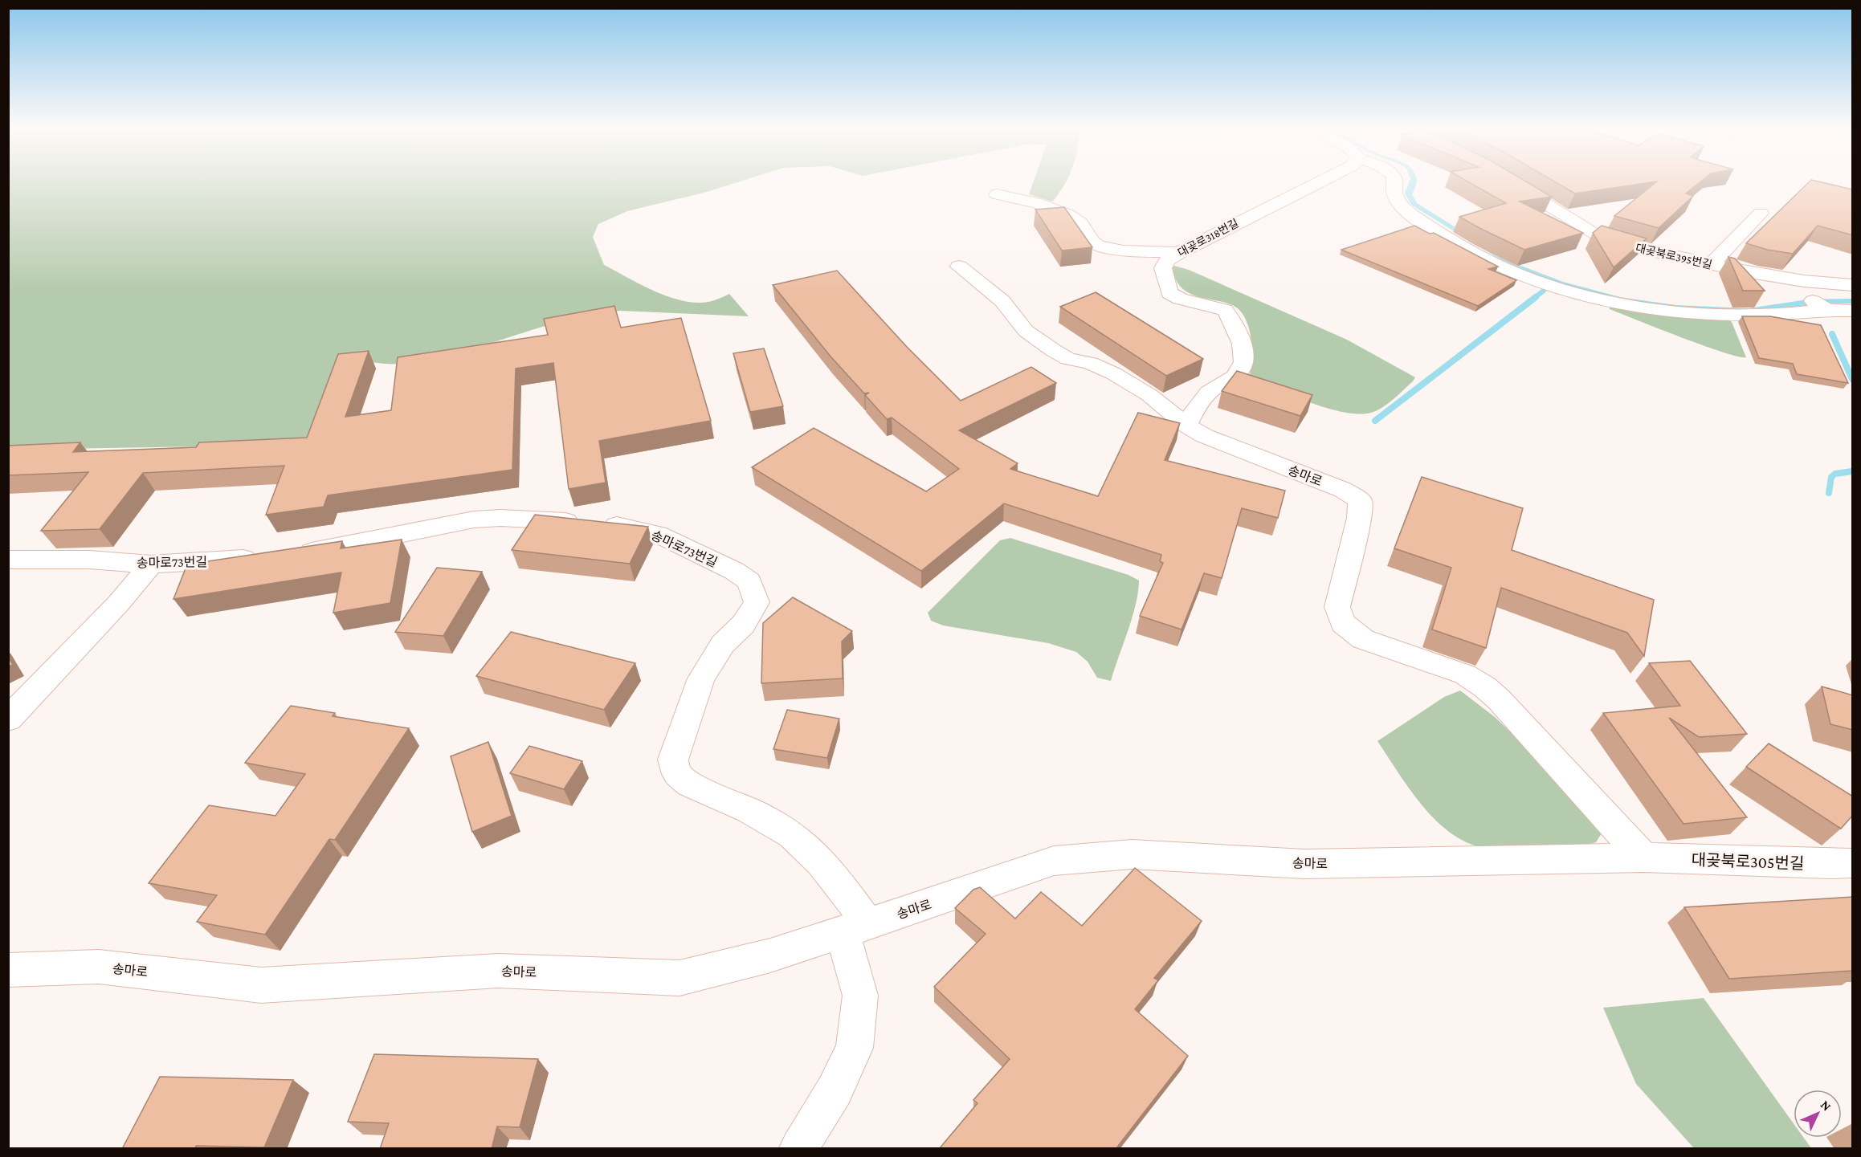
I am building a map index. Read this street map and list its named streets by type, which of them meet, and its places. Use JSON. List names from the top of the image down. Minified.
{"streets":{"street":["대곶로318번길","대곶북로395번길","송마로","송마로73번길","대곶북로305번길"]},"crossings":[["대곶로318번길","송마로"],["송마로","송마로73번길"],["송마로","대곶북로305번길"]],"north":"top right"}
